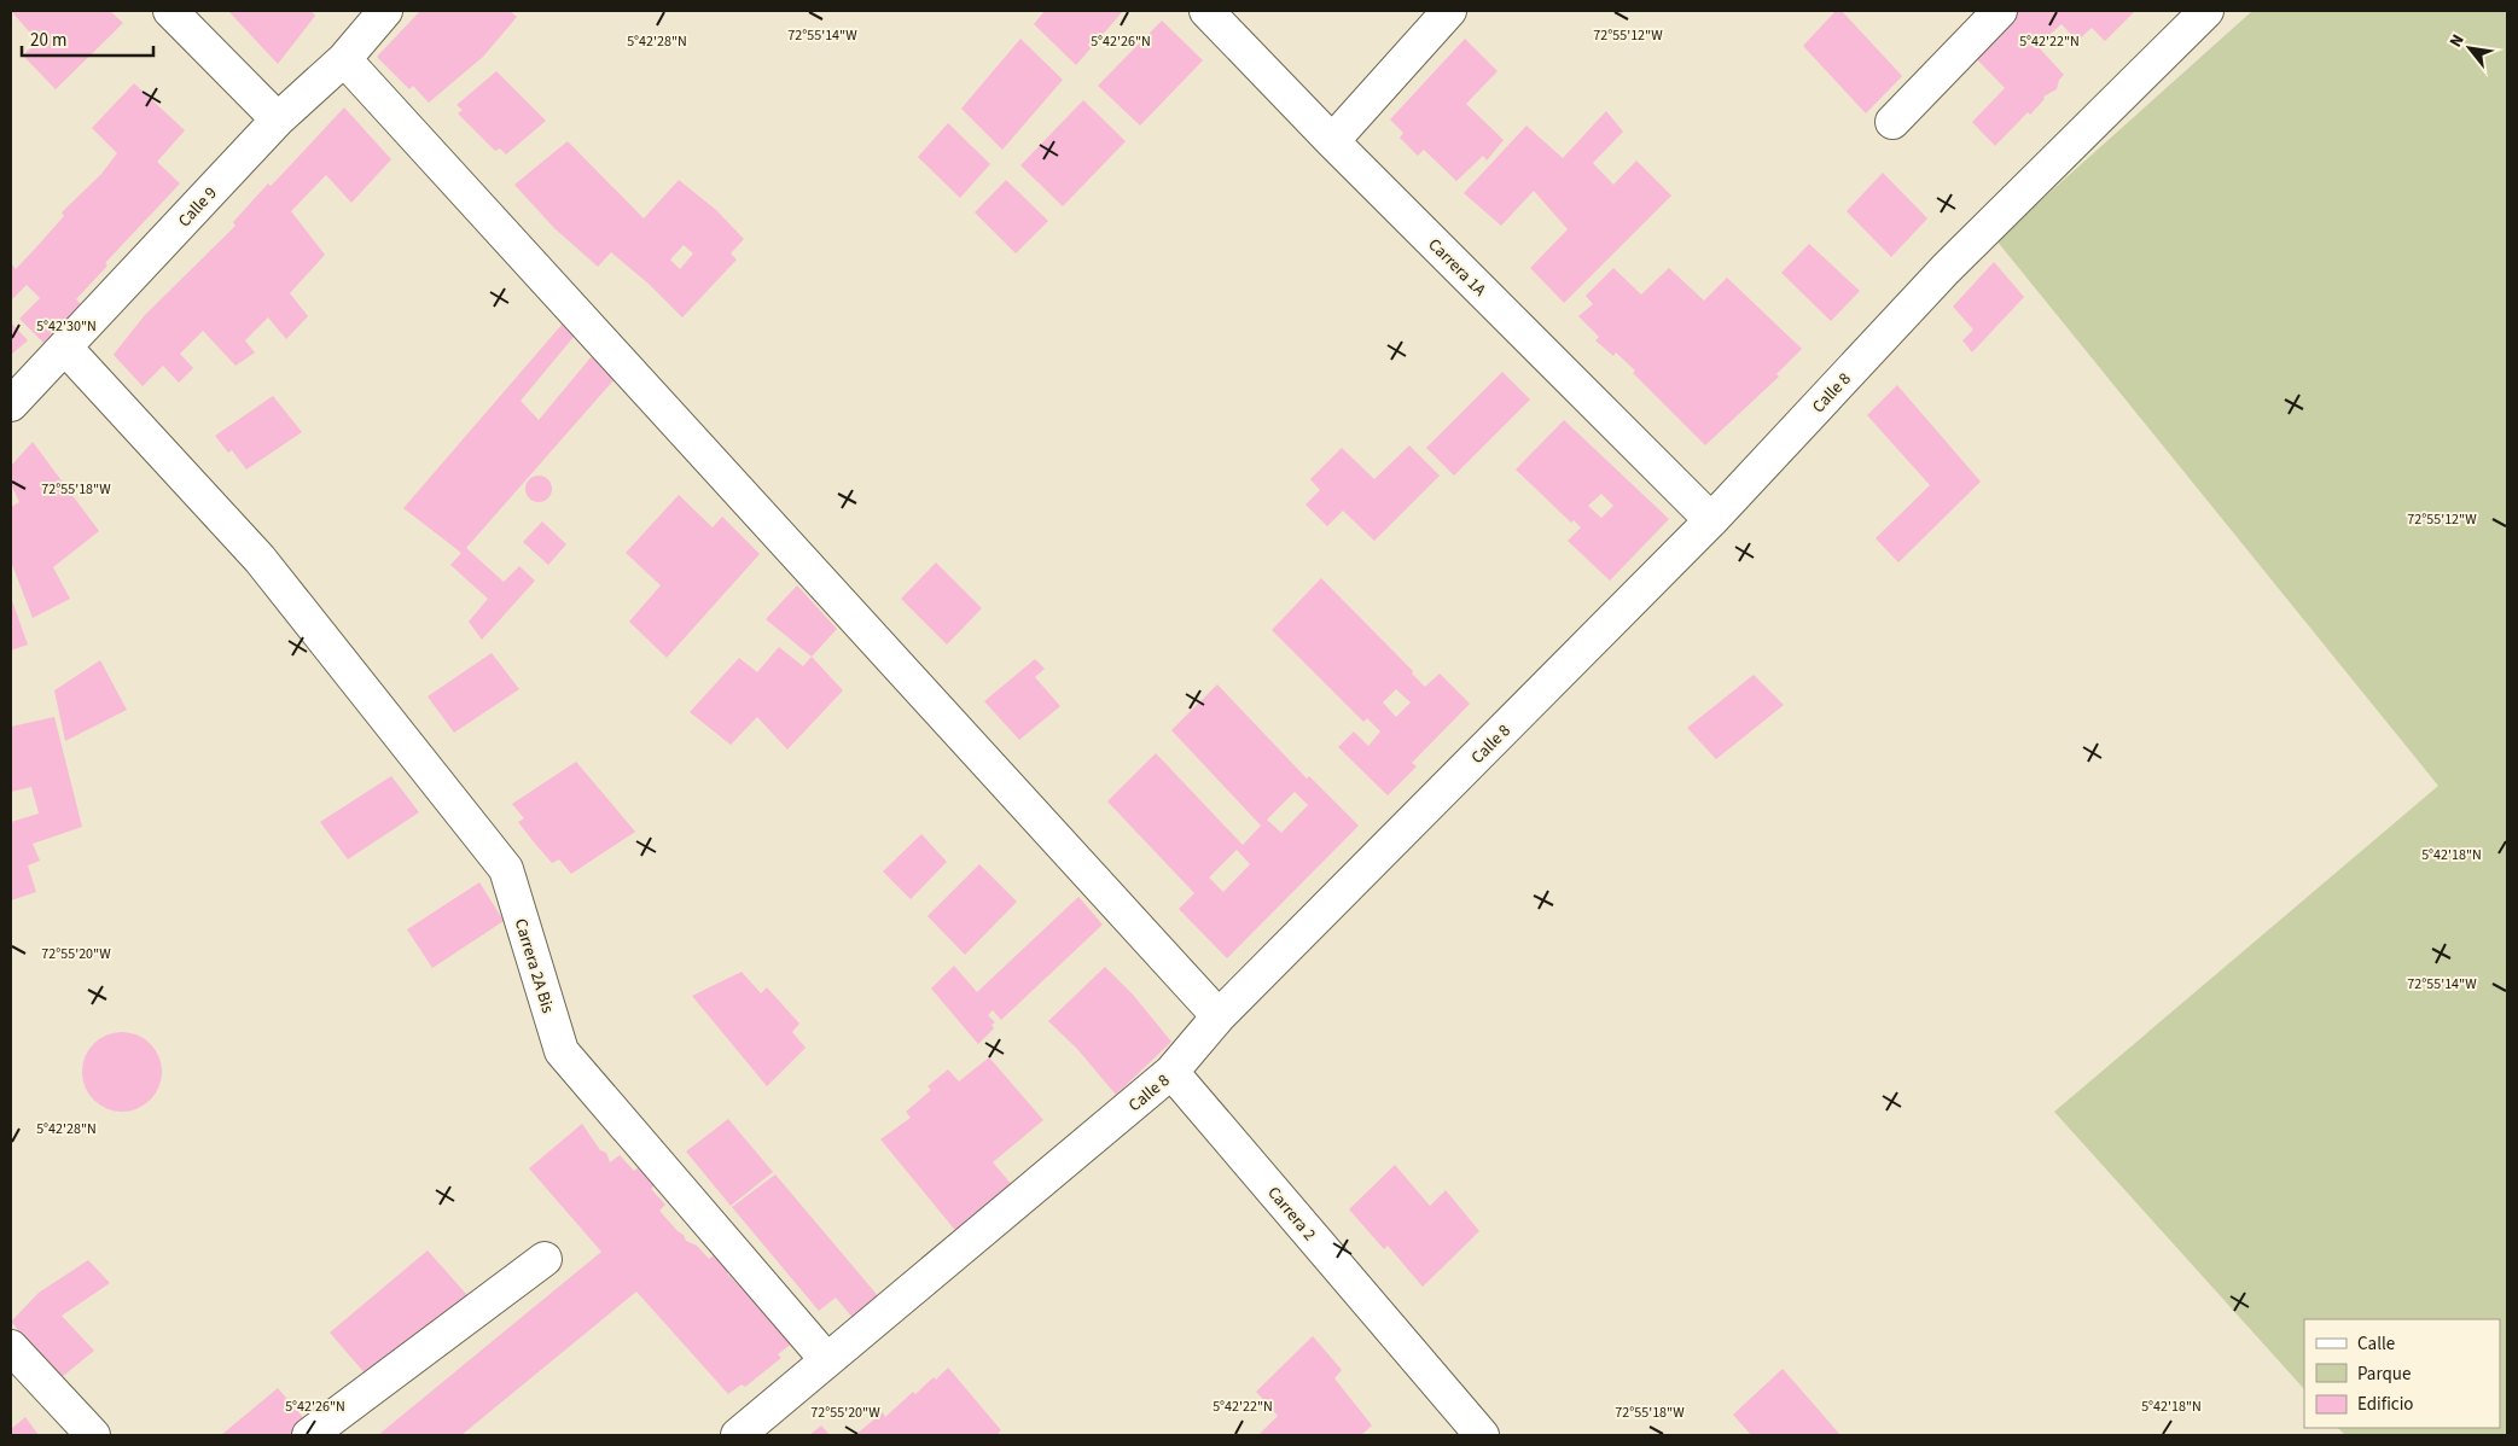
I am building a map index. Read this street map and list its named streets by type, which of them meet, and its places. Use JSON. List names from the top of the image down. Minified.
{"streets":{"street":["Calle 9","Carrera 1A","Calle 8","Carrera 2A Bis","Carrera 2"]},"crossings":[["Calle 9","Carrera 2A Bis"],["Carrera 1A","Calle 8"],["Calle 8","Carrera 2A Bis"],["Calle 8","Carrera 2"]],"legend":["Calle","Parque","Edificio"],"scale_bar":"20 m","north":"top left","coordinates":["72°55'14\"W","72°55'12\"W","5°42'28\"N","5°42'26\"N","5°42'22\"N","5°42'30\"N","72°55'18\"W","5°42'18\"N","72°55'20\"W"]}
